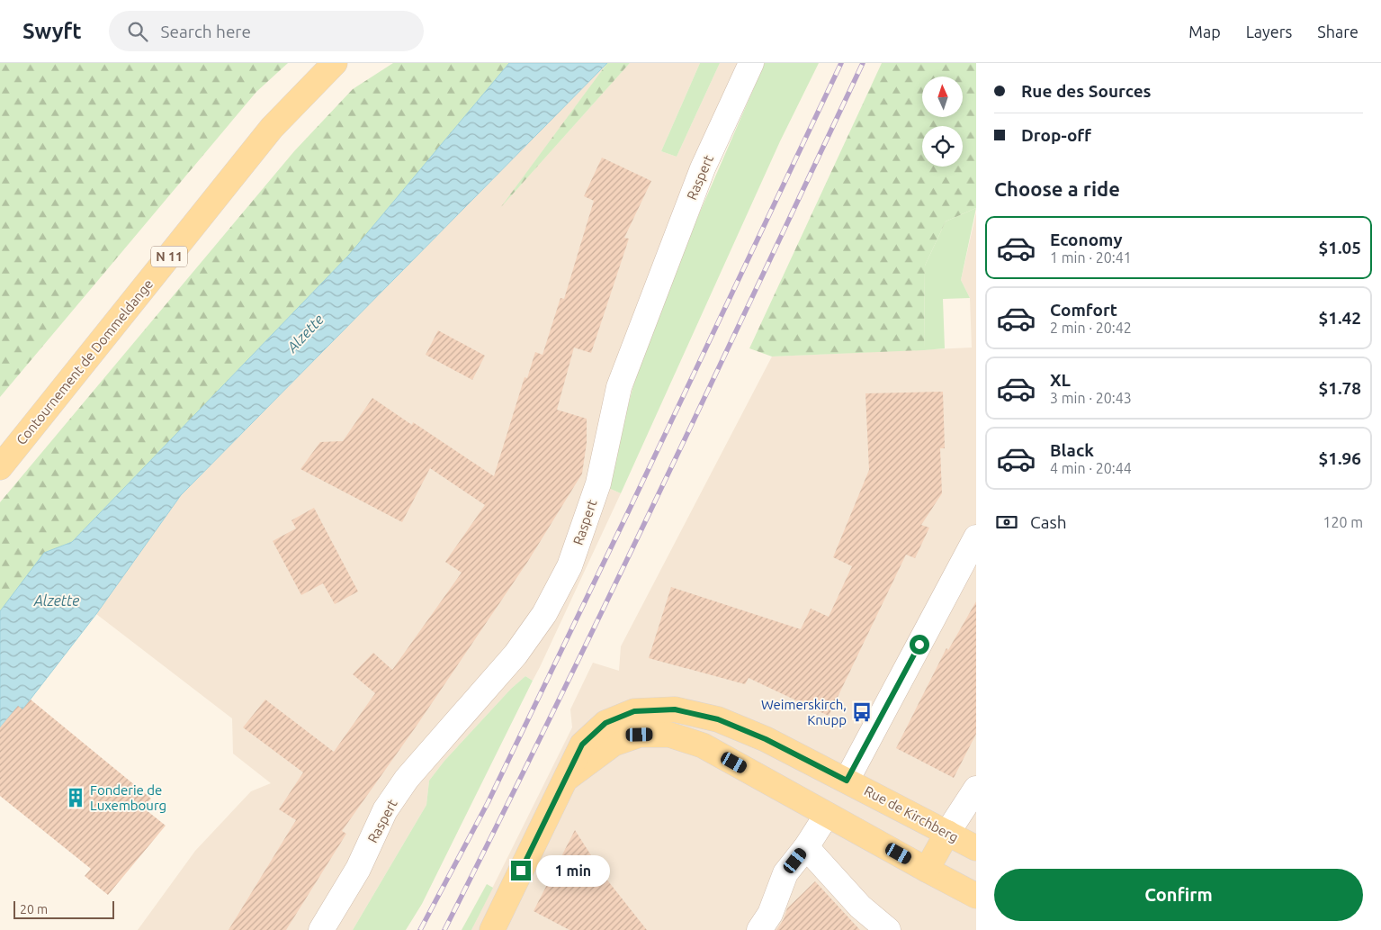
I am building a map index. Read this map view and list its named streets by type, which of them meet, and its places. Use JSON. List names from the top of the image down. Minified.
{"streets":{"main road":["N 11","Contournement de Dommeldange","Rue de Kirchberg"],"street":["Raspert"]},"water":["Alzette"],"places":{"bus stop":["Weimerskirch, Knupp"],"building":["Fonderie de Luxembourg"]},"scale_bar":"20 m","north":"top","page":{"header":"Swyft","search":"Search here","nav":["Map","Layers","Share"],"banner":["Rue des Sources","Drop-off"],"heading":"Choose a ride","list":[{"name":"Economy","note":"1 min · 20:41","value":"$1.05"},{"name":"Comfort","note":"2 min · 20:42","value":"$1.42"},{"name":"XL","note":"3 min · 20:43","value":"$1.78"},{"name":"Black","note":"4 min · 20:44","value":"$1.96"}],"pay":["Cash","120 m"],"bubble":"1 min","buttons":"Confirm","scale":"20 m"}}
